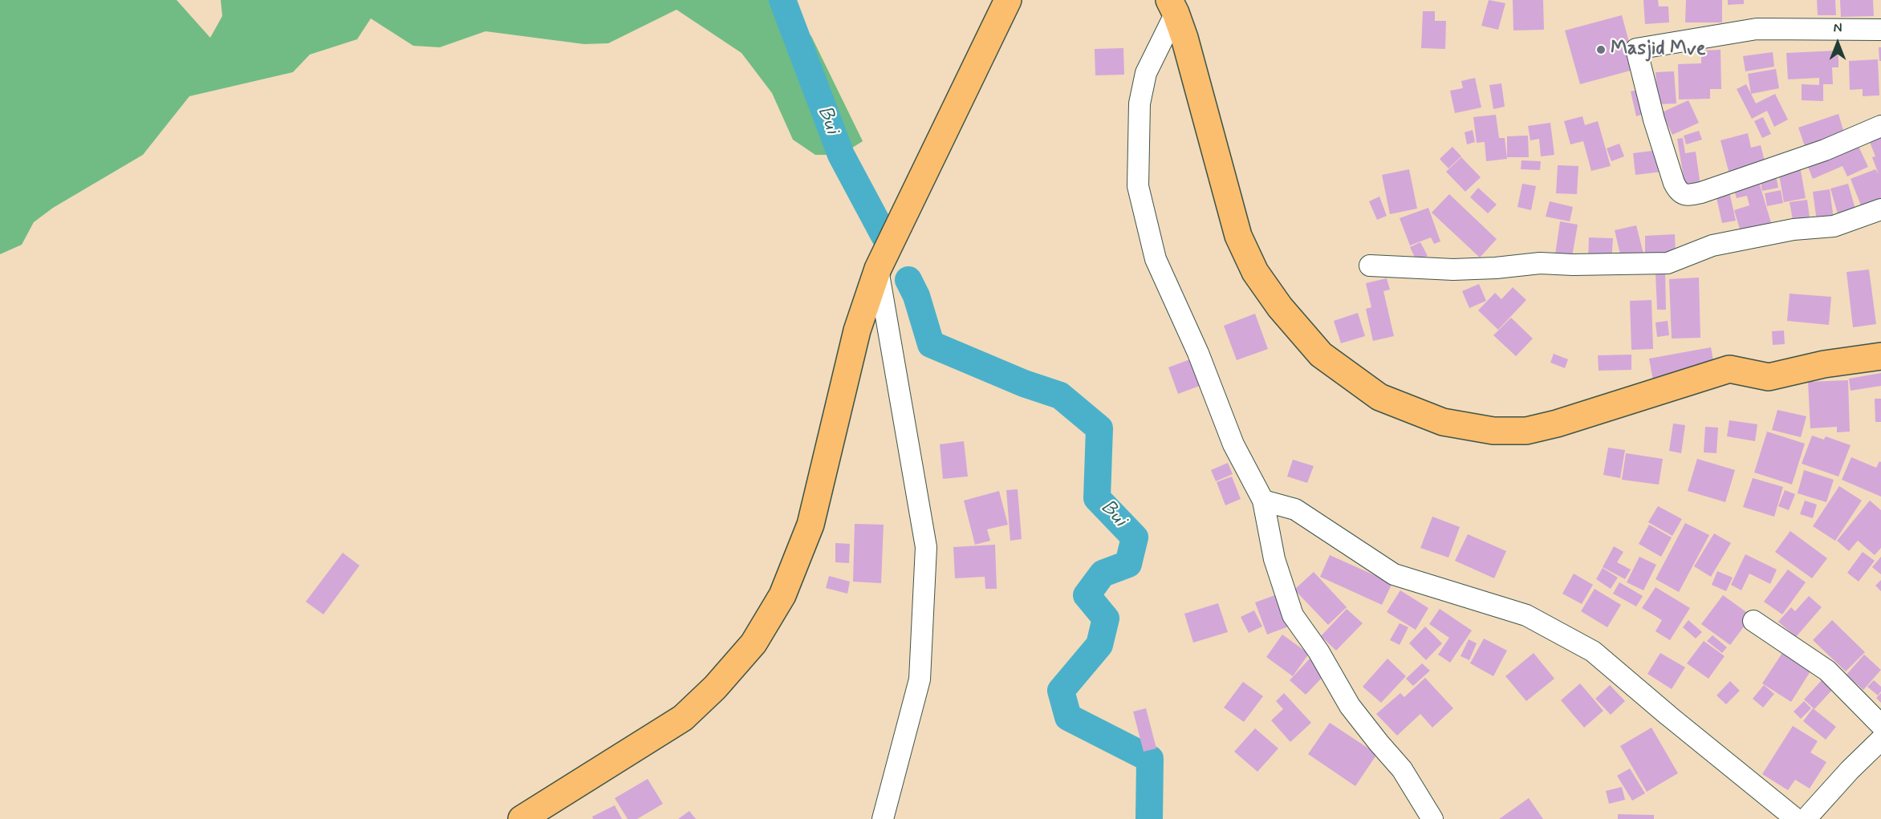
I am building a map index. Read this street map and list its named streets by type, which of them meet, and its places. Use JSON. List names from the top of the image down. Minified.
{"water":["Bui"],"places":["Masjid Mve"],"north":"top"}
